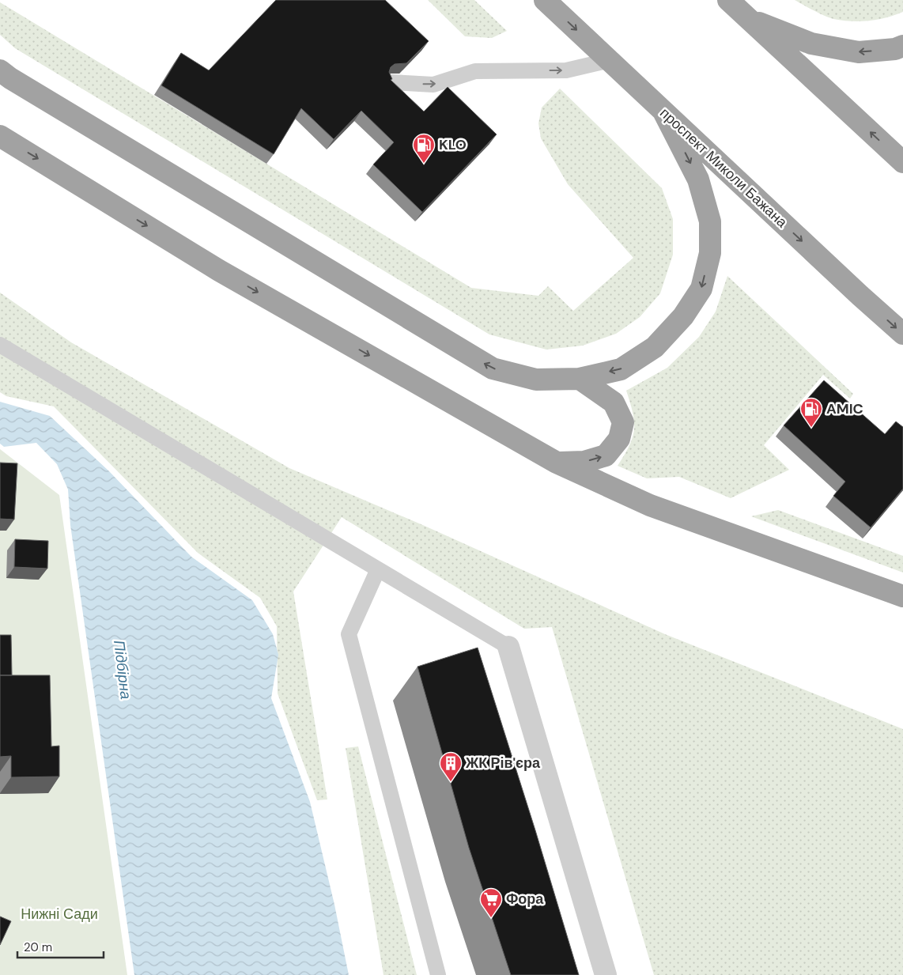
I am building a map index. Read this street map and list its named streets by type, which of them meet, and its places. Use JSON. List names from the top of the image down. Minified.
{"streets":{"highway":["проспект Миколи Бажана"]},"water":["Підбірна"],"parks":["Нижні Сади"],"places":{"fuel station":["KLO","AMIC"],"building":["ЖК Рів'єра"],"supermarket":["Фора"]},"scale_bar":"20 m"}
